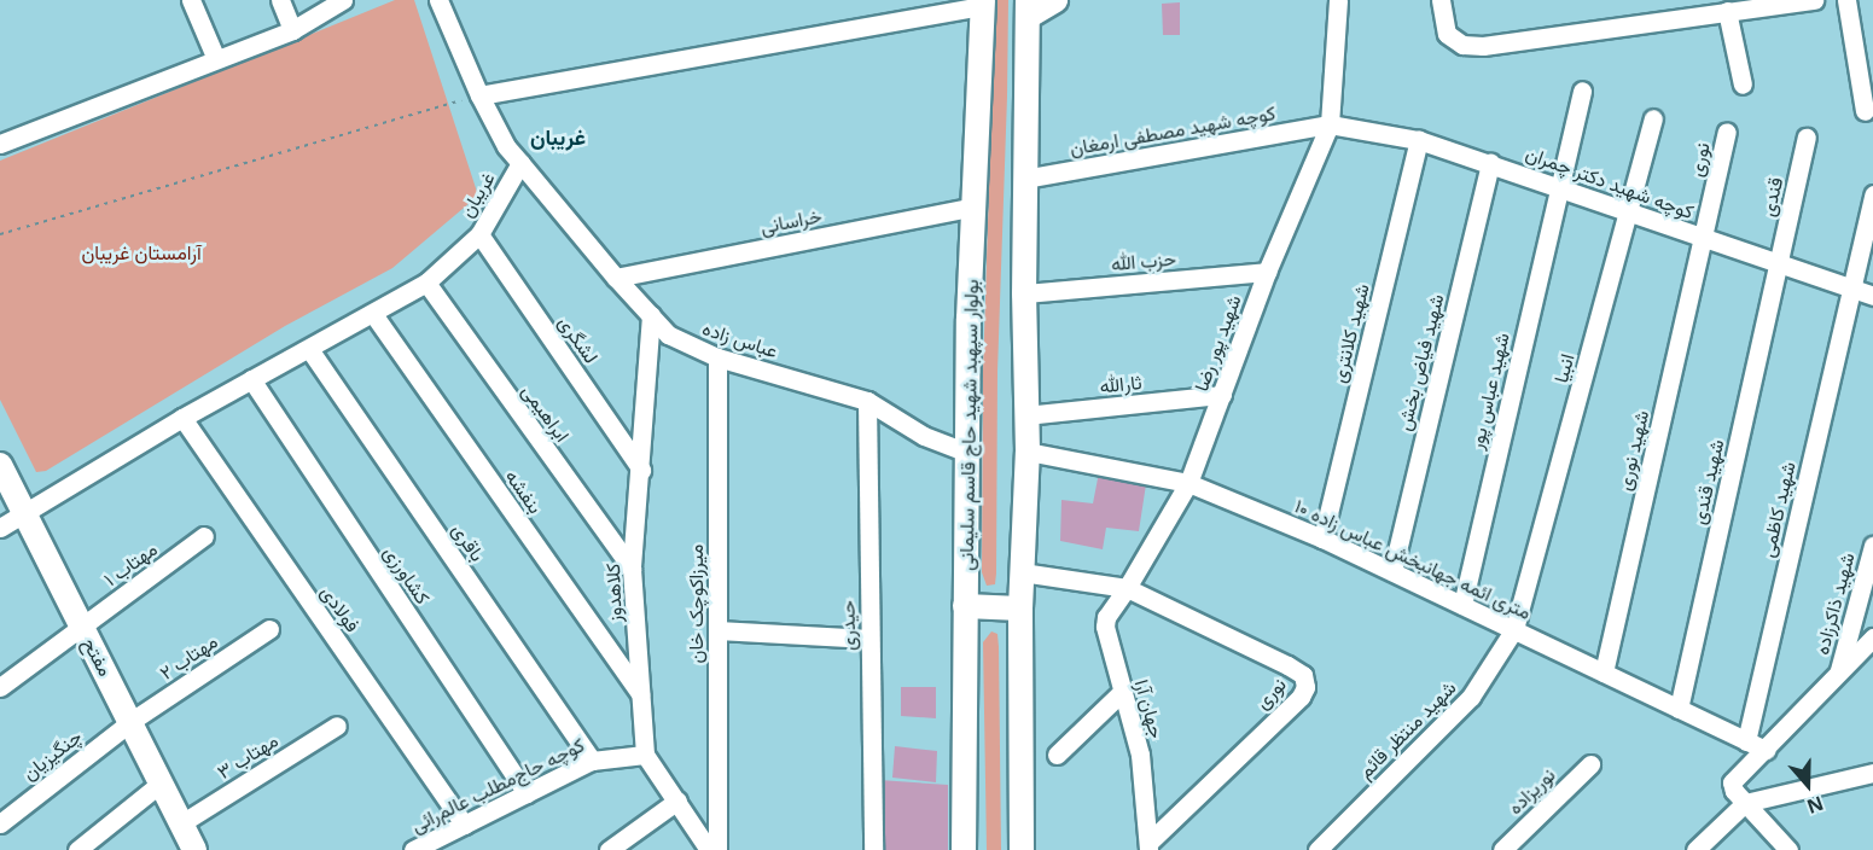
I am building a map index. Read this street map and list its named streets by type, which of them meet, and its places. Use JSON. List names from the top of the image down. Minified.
{"streets":{"main road":["بولوار سپهبد شهید حاج قاسم سلیمانی","مفتح"],"street":["کوچه شهید مصطفی ارمغان","نوری","کوچه شهید دکتر چمران","غریبان","قندی","خراسانی","حزب الله","شهید کلانتری","لشگری","عباس زاده","شهید پور رضا","شهید فیاض بخش","انبیا","ثارالله","شهید عباس پور","ابراهیمی","شهید نوری","شهید قندی","بنفشه","شهید کاظمی","باقری","۱۰ متری ائمه جهانبخش عباس زاده","مهتاب ۱","کشاورزی","کلاهدوز","میرزاکوچک خان","شهید ذاکرزاده","فولادی","حیدری","مهتاب ۲","جهان آرا","شهید منتظر قائم","چنگیزیان","مهتاب ۳","کوچه حاج‌مطلب عالم‌رائی","نوریزاده"]},"crossings":[["کوچه شهید مصطفی ارمغان","کوچه شهید دکتر چمران"],["کوچه شهید مصطفی ارمغان","شهید پور رضا"],["نوری","کوچه شهید دکتر چمران"],["نوری","شهید پور رضا"],["نوری","شهید نوری"],["نوری","جهان آرا"],["کوچه شهید دکتر چمران","قندی"],["کوچه شهید دکتر چمران","شهید کلانتری"],["کوچه شهید دکتر چمران","شهید پور رضا"],["کوچه شهید دکتر چمران","شهید فیاض بخش"],["کوچه شهید دکتر چمران","انبیا"],["کوچه شهید دکتر چمران","شهید عباس پور"],["کوچه شهید دکتر چمران","شهید نوری"],["کوچه شهید دکتر چمران","شهید قندی"],["کوچه شهید دکتر چمران","شهید کاظمی"],["غریبان","لشگری"],["غریبان","عباس زاده"],["غریبان","ابراهیمی"],["غریبان","بنفشه"],["غریبان","باقری"],["غریبان","کشاورزی"],["غریبان","فولادی"],["غریبان","مفتح"],["قندی","شهید قندی"],["خراسانی","عباس زاده"],["خراسانی","بولوار سپهبد شهید حاج قاسم سلیمانی"],["حزب الله","شهید پور رضا"],["شهید کلانتری","۱۰ متری ائمه جهانبخش عباس زاده"],["لشگری","کلاهدوز"],["عباس زاده","بولوار سپهبد شهید حاج قاسم سلیمانی"],["عباس زاده","کلاهدوز"],["عباس زاده","میرزاکوچک خان"],["عباس زاده","حیدری"],["شهید پور رضا","ثارالله"],["شهید پور رضا","۱۰ متری ائمه جهانبخش عباس زاده"],["شهید پور رضا","جهان آرا"],["شهید فیاض بخش","۱۰ متری ائمه جهانبخش عباس زاده"],["انبیا","۱۰ متری ائمه جهانبخش عباس زاده"],["انبیا","شهید منتظر قائم"],["شهید عباس پور","۱۰ متری ائمه جهانبخش عباس زاده"],["ابراهیمی","کلاهدوز"],["شهید نوری","۱۰ متری ائمه جهانبخش عباس زاده"],["شهید قندی","۱۰ متری ائمه جهانبخش عباس زاده"],["بنفشه","کلاهدوز"],["شهید کاظمی","۱۰ متری ائمه جهانبخش عباس زاده"],["باقری","کوچه حاج‌مطلب عالم‌رائی"],["۱۰ متری ائمه جهانبخش عباس زاده","شهید منتظر قائم"],["مهتاب ۱","مفتح"],["کشاورزی","کوچه حاج‌مطلب عالم‌رائی"],["کلاهدوز","کوچه حاج‌مطلب عالم‌رائی"],["فولادی","کوچه حاج‌مطلب عالم‌رائی"],["مفتح","مهتاب ۲"],["مفتح","چنگیزیان"],["مفتح","مهتاب ۳"],["مهتاب ۲","چنگیزیان"]],"districts":["غریبان"],"parks":["آرامستان غریبان"],"north":"bottom"}
